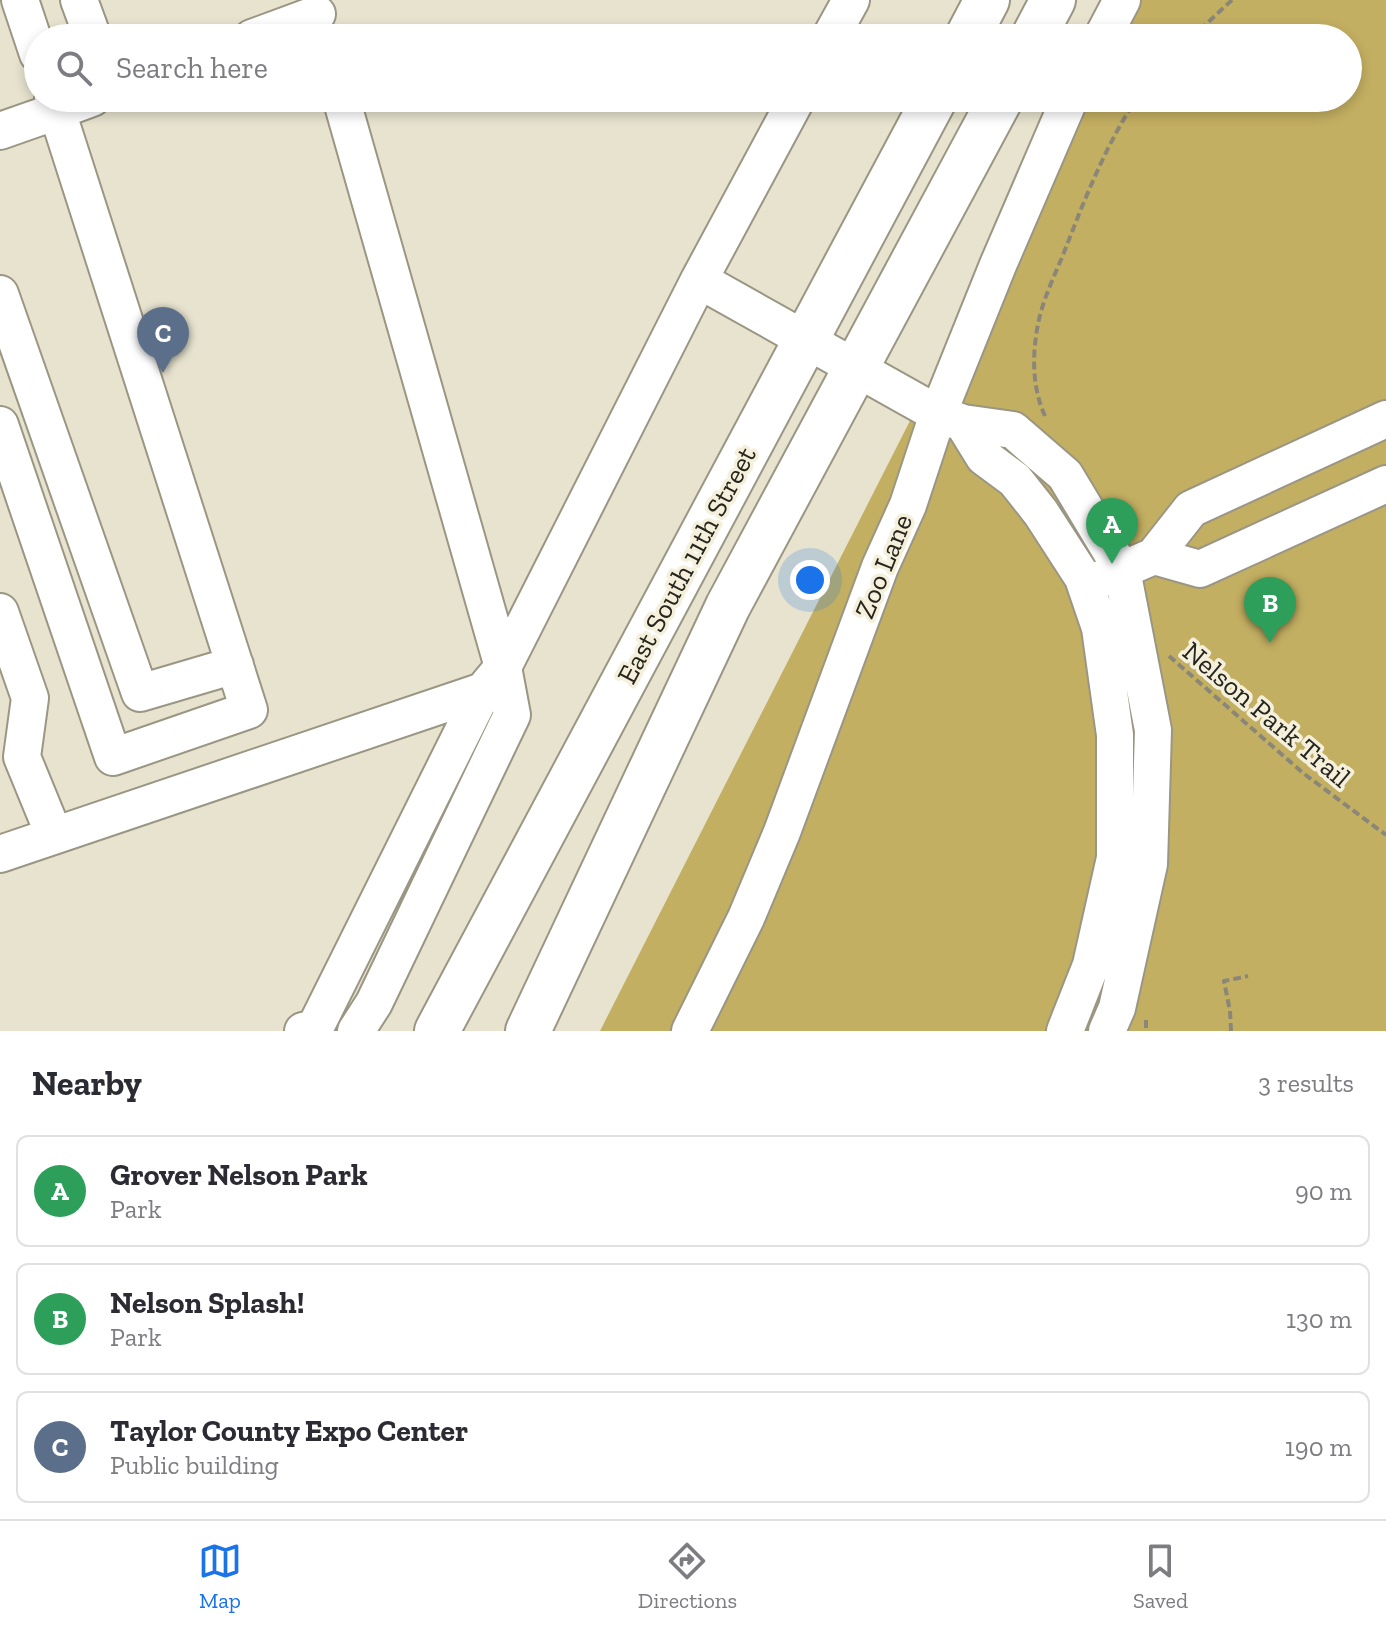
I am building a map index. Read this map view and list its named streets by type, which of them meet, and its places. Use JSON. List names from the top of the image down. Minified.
{"streets":{"main road":["East South 11th Street"],"lane":["Zoo Lane"],"path":["Nelson Park Trail"]},"page":{"search":"Search here","pins":["C","A","B"],"heading":["Nearby","3 results"],"list":[{"mark":"A","name":"Grover Nelson Park","note":"Park","value":"90 m"},{"mark":"B","name":"Nelson Splash!","note":"Park","value":"130 m"},{"mark":"C","name":"Taylor County Expo Center","note":"Public building","value":"190 m"}],"nav":["Map","Directions","Saved"]}}
